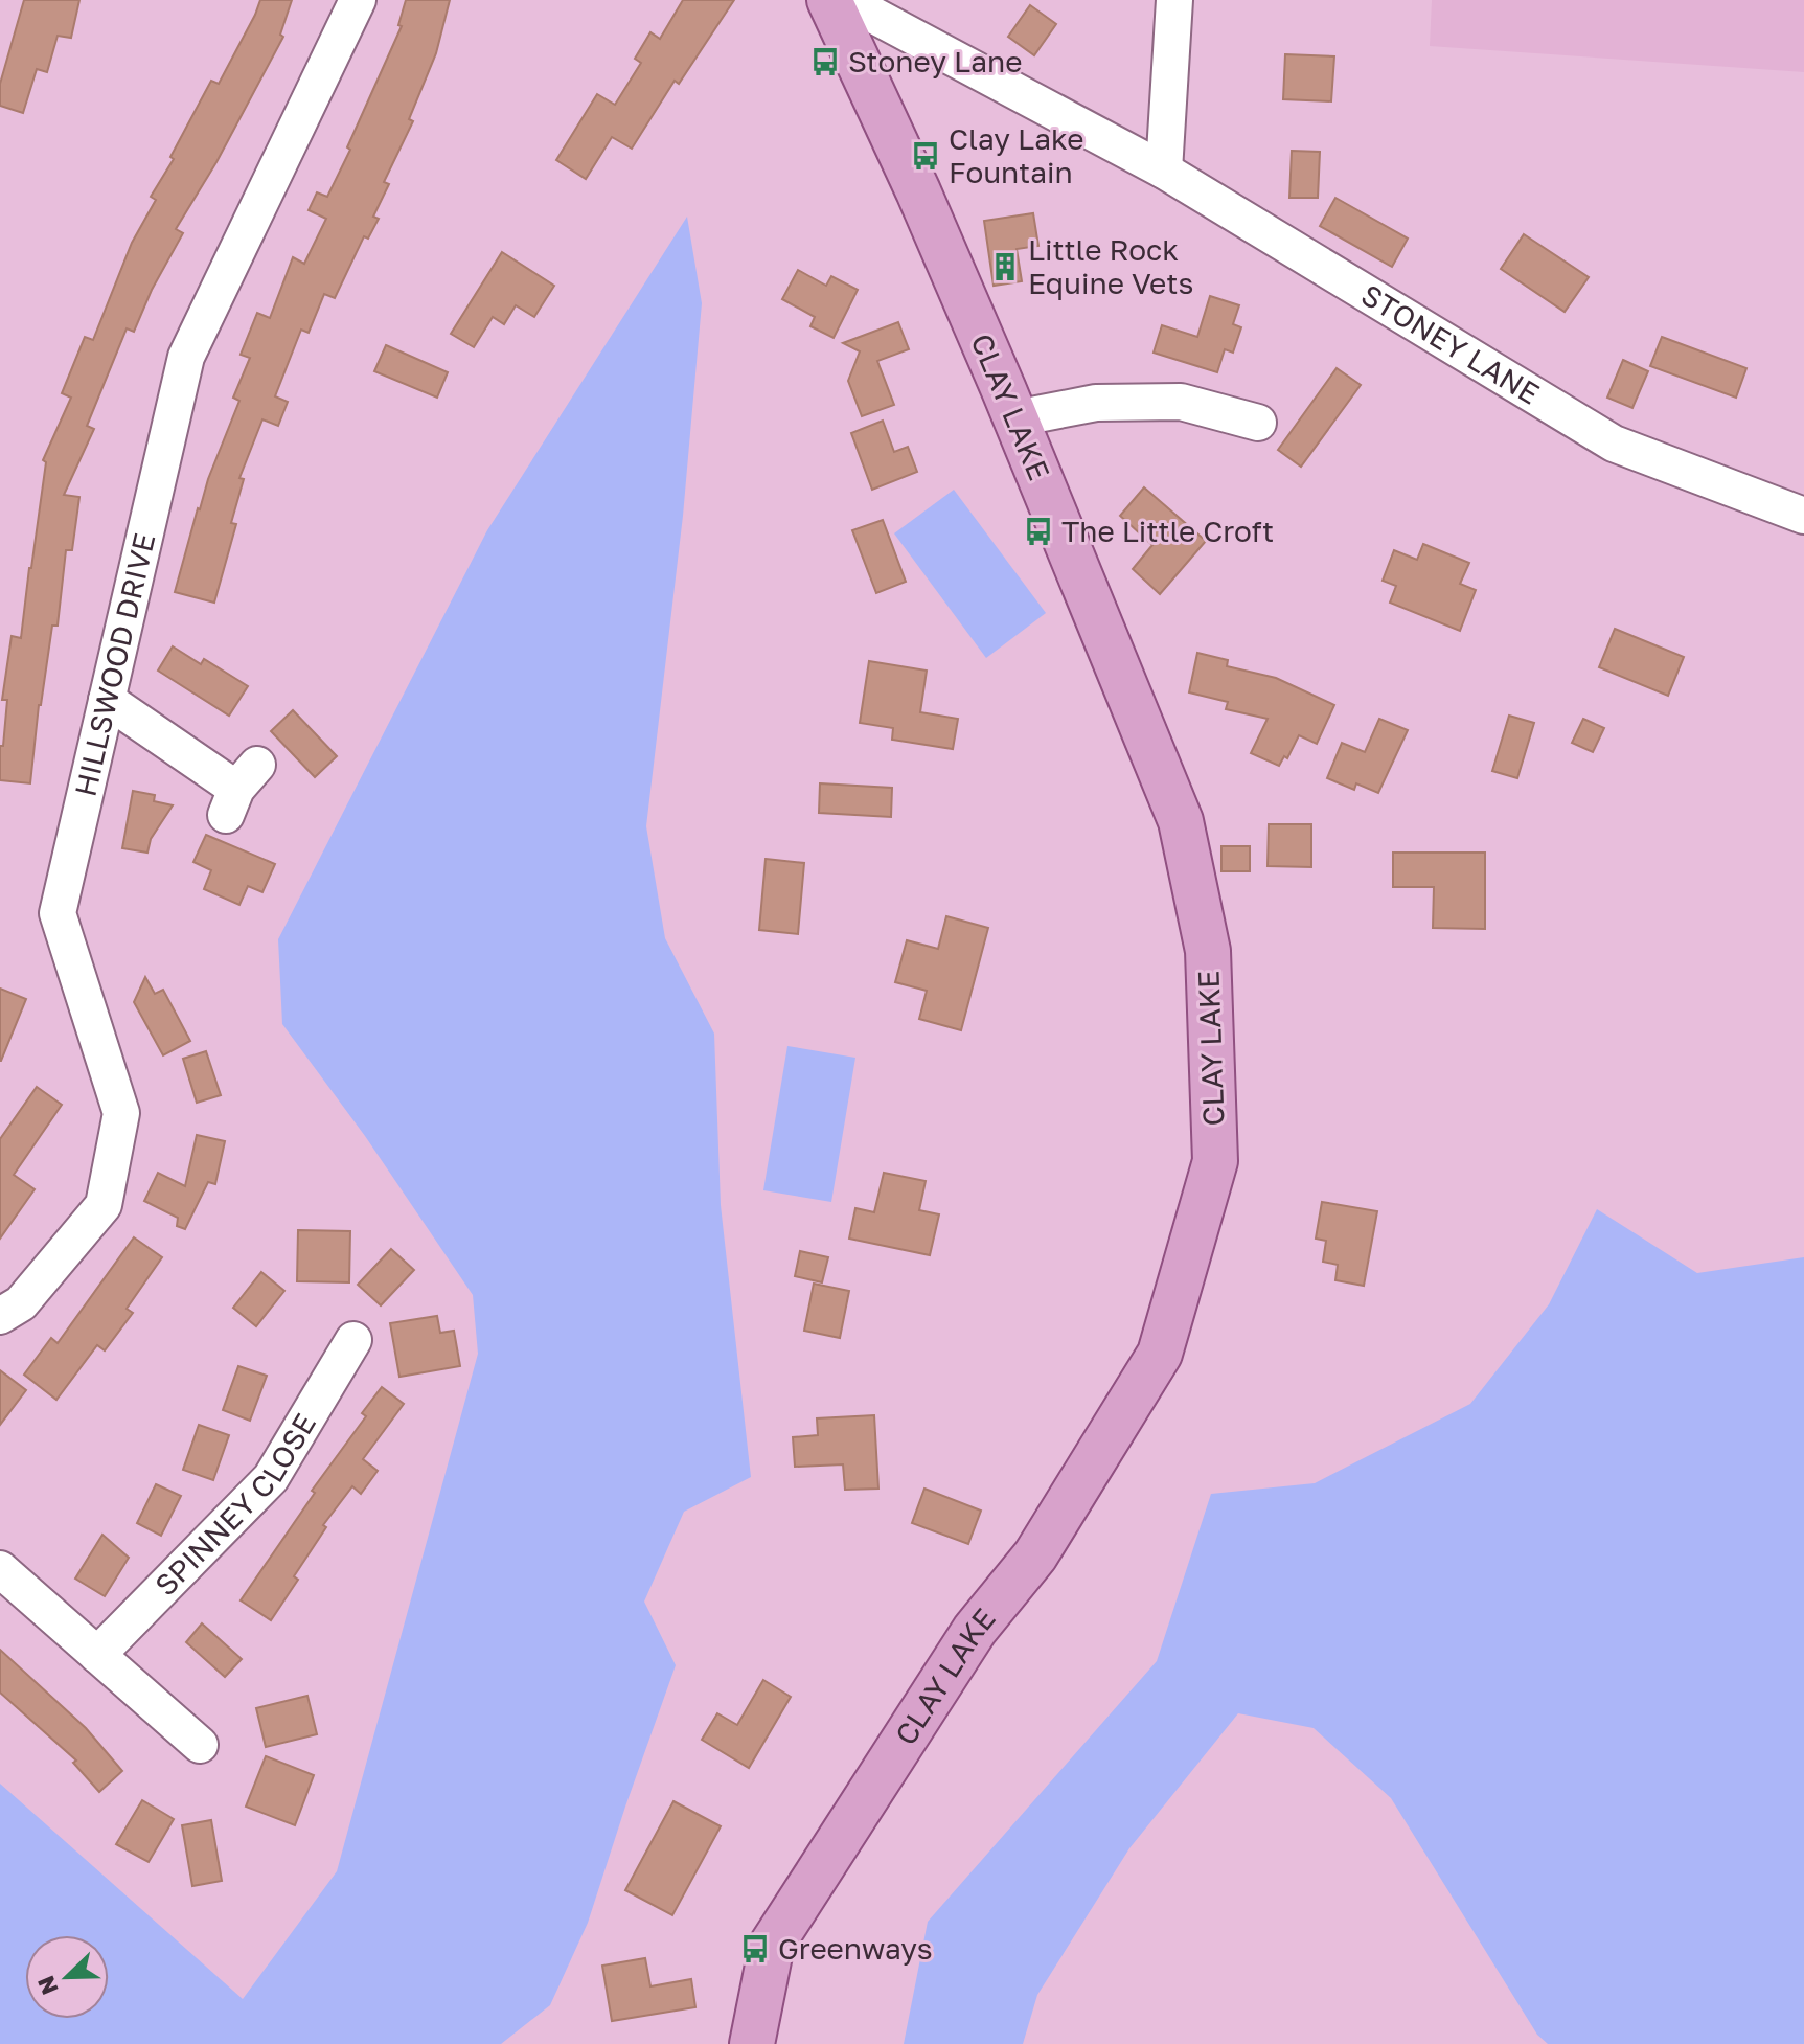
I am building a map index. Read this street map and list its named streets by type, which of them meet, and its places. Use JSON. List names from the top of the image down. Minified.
{"streets":{"main road":["CLAY LAKE"],"street":["STONEY LANE","HILLSWOOD DRIVE","SPINNEY CLOSE"]},"places":{"bus stop":["Stoney Lane","Clay Lake Fountain","The Little Croft","Greenways"],"building":["Little Rock Equine Vets"]},"north":"bottom left"}
